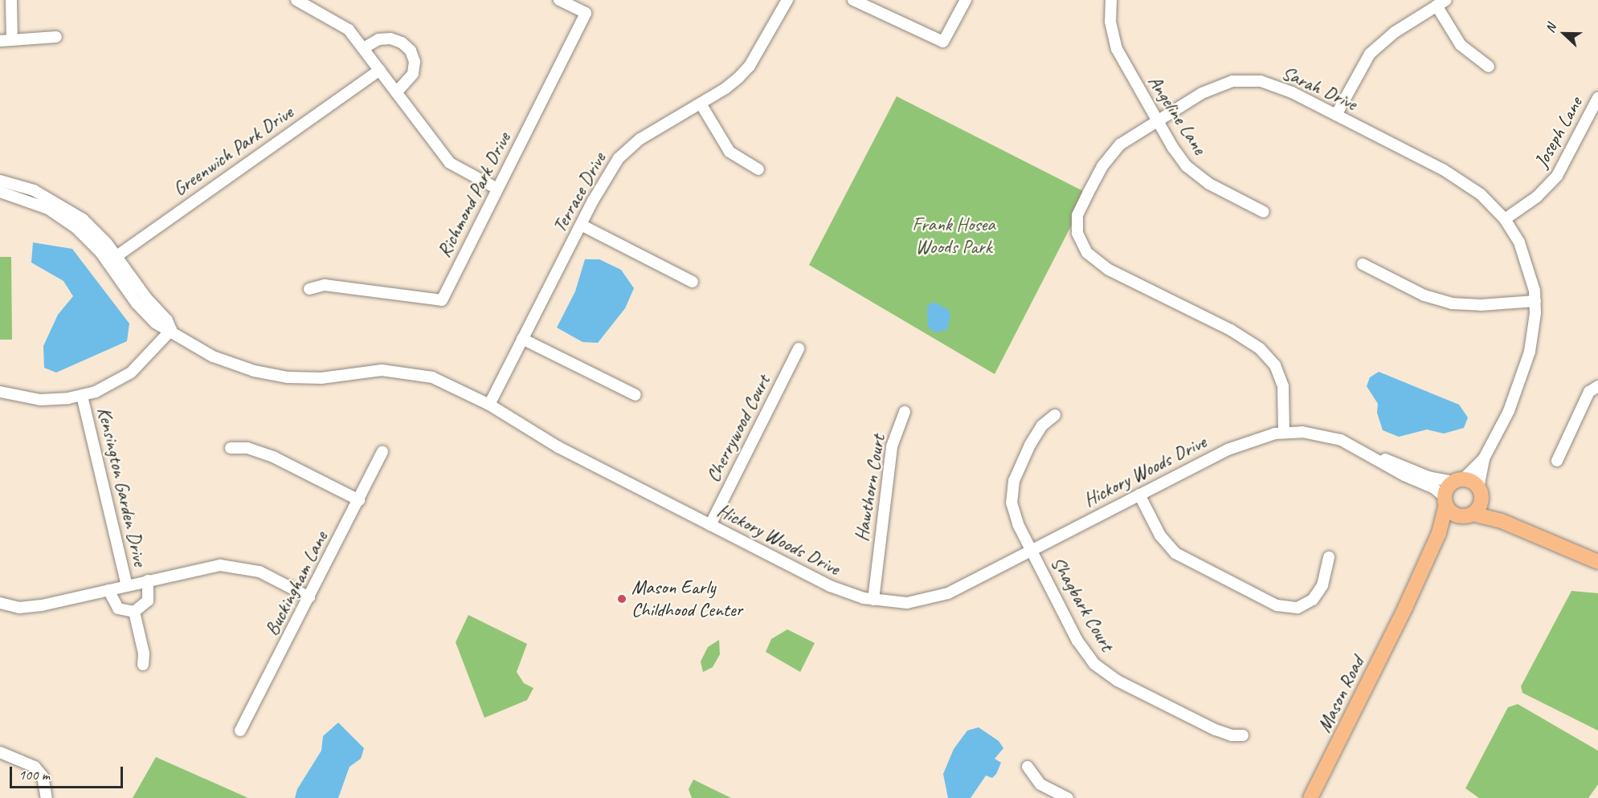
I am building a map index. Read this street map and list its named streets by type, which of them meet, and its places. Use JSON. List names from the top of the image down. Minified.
{"streets":{"main road":["Mason Road"],"street":["Sarah Drive","Angeline Lane","Joseph Lane","Greenwich Park Drive","Terrace Drive","Richmond Park Drive","Cherrywood Court","Hickory Woods Drive","Kensington Garden Drive","Hawthorn Court","Buckingham Lane","Shagbark Court"]},"crossings":[["Sarah Drive","Angeline Lane"],["Sarah Drive","Joseph Lane"],["Sarah Drive","Hickory Woods Drive"],["Sarah Drive","Mason Road"],["Greenwich Park Drive","Hickory Woods Drive"],["Terrace Drive","Hickory Woods Drive"],["Cherrywood Court","Hickory Woods Drive"],["Hickory Woods Drive","Hawthorn Court"],["Hickory Woods Drive","Shagbark Court"],["Hickory Woods Drive","Mason Road"]],"parks":["Frank Hosea Woods Park"],"places":["Mason Early Childhood Center"],"scale_bar":"100 m","north":"left"}
